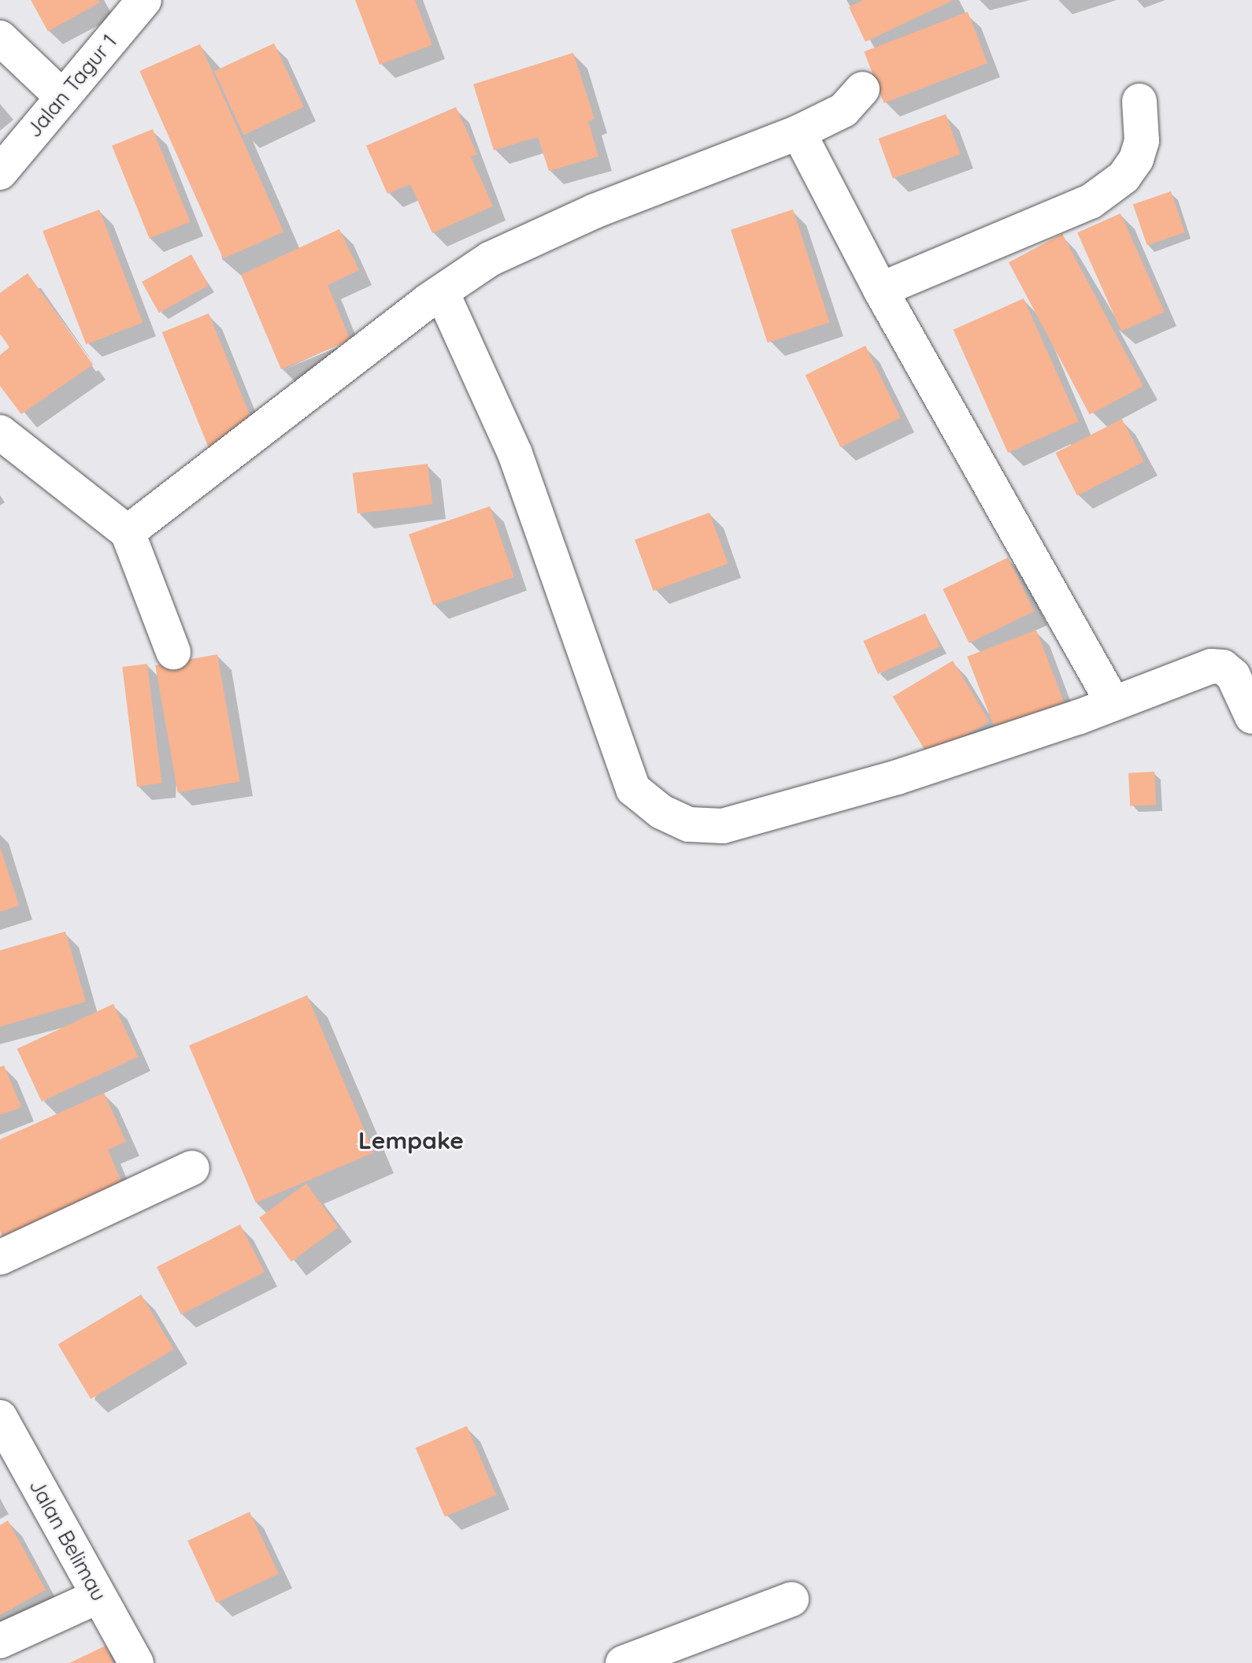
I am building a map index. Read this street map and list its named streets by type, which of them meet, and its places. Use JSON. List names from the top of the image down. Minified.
{"streets":{"street":["Jalan Tagur 1","Jalan Belimau"]},"districts":["Lempake"]}
